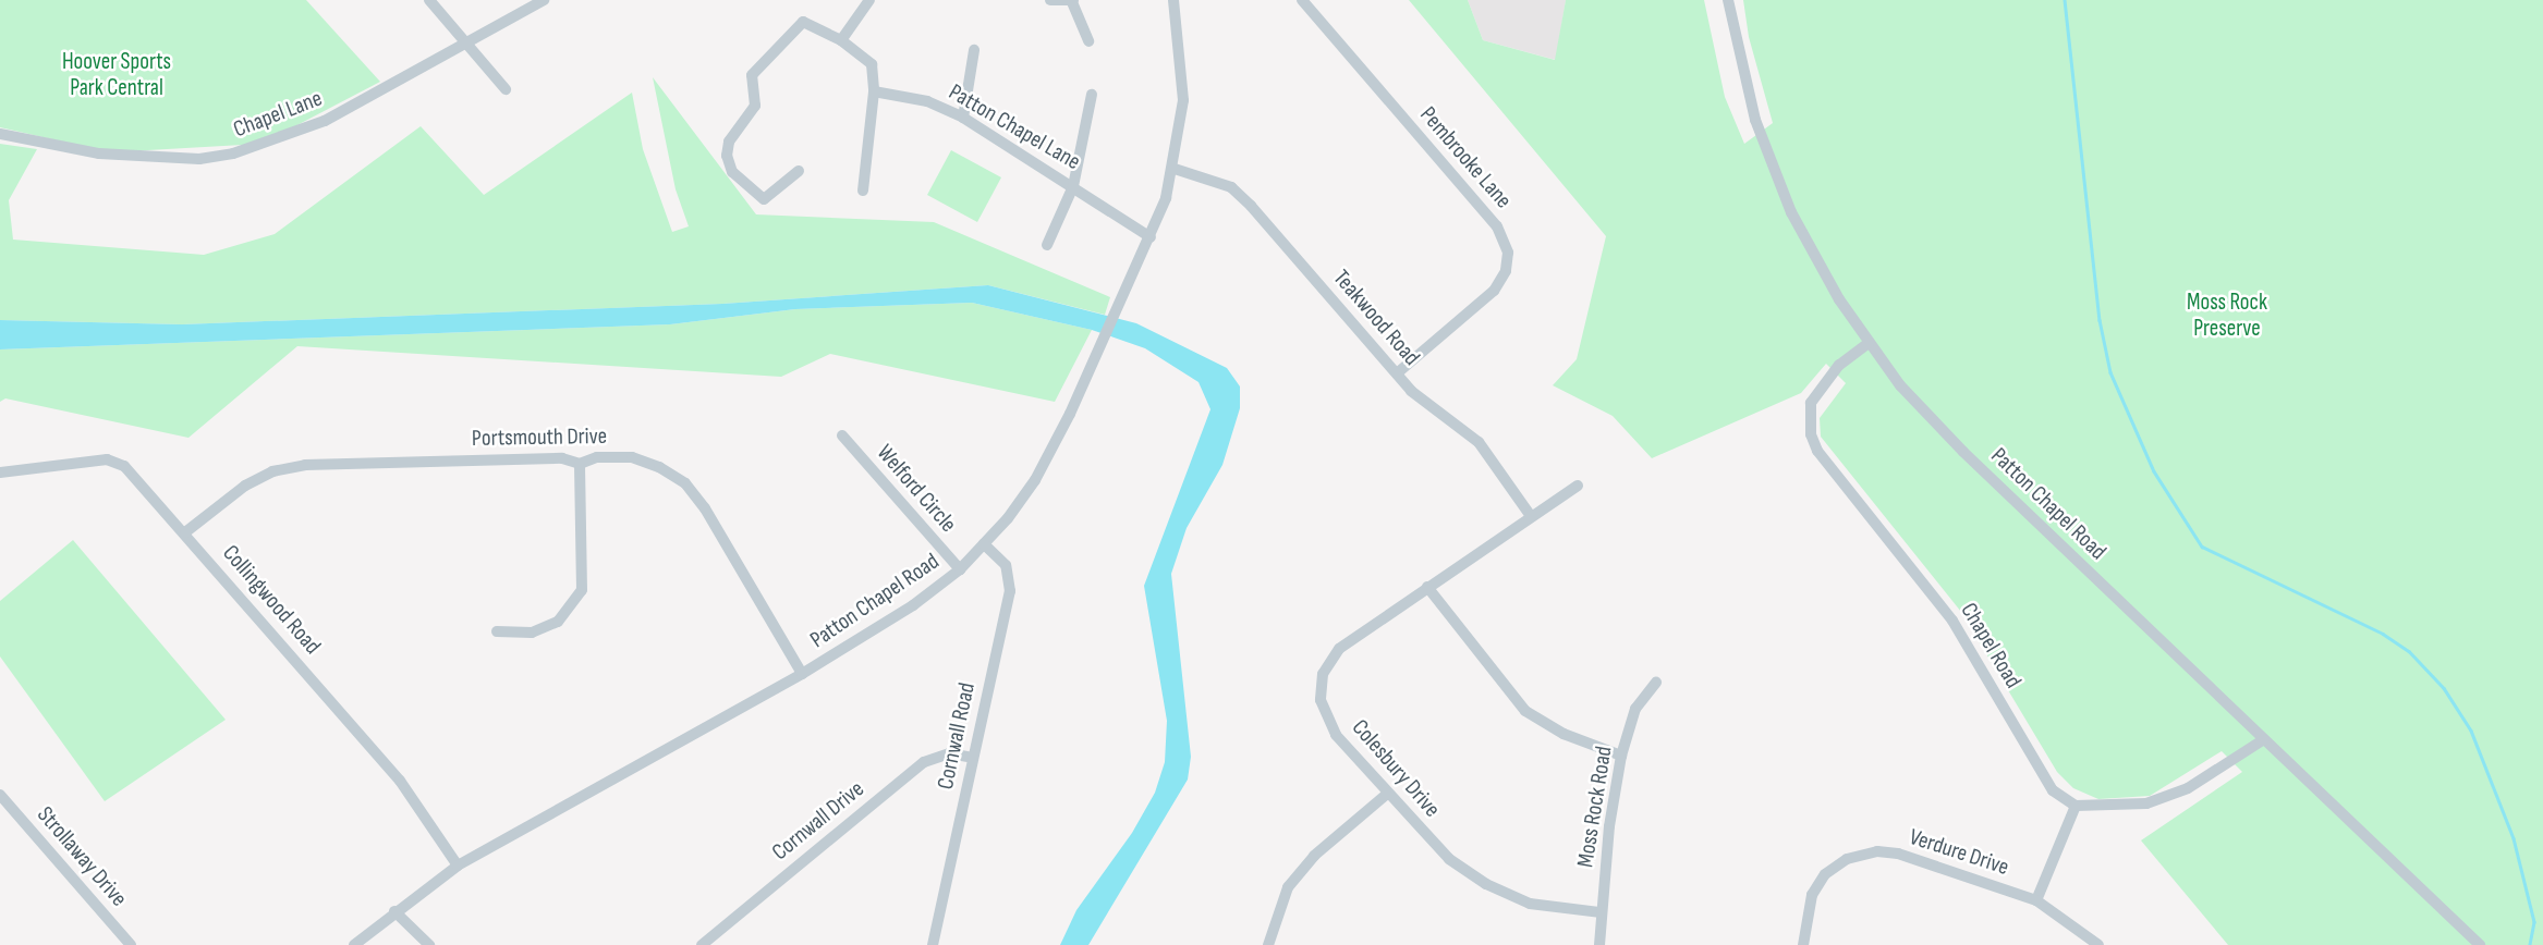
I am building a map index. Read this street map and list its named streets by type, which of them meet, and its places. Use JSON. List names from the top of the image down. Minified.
{"streets":{"street":["Chapel Lane","Patton Chapel Lane","Pembrooke Lane","Teakwood Road","Portsmouth Drive","Welford Circle","Patton Chapel Road","Collingwood Road","Chapel Road","Cornwall Road","Colesbury Drive","Moss Rock Road","Cornwall Drive","Verdure Drive","Strollaway Drive"]},"crossings":[["Patton Chapel Lane","Patton Chapel Road"],["Pembrooke Lane","Teakwood Road"],["Teakwood Road","Patton Chapel Road"],["Teakwood Road","Colesbury Drive"],["Portsmouth Drive","Patton Chapel Road"],["Portsmouth Drive","Collingwood Road"],["Welford Circle","Patton Chapel Road"],["Patton Chapel Road","Collingwood Road"],["Patton Chapel Road","Chapel Road"],["Patton Chapel Road","Cornwall Road"],["Cornwall Road","Cornwall Drive"],["Colesbury Drive","Moss Rock Road"]],"parks":["Hoover Sports Park Central","Moss Rock Preserve"]}
